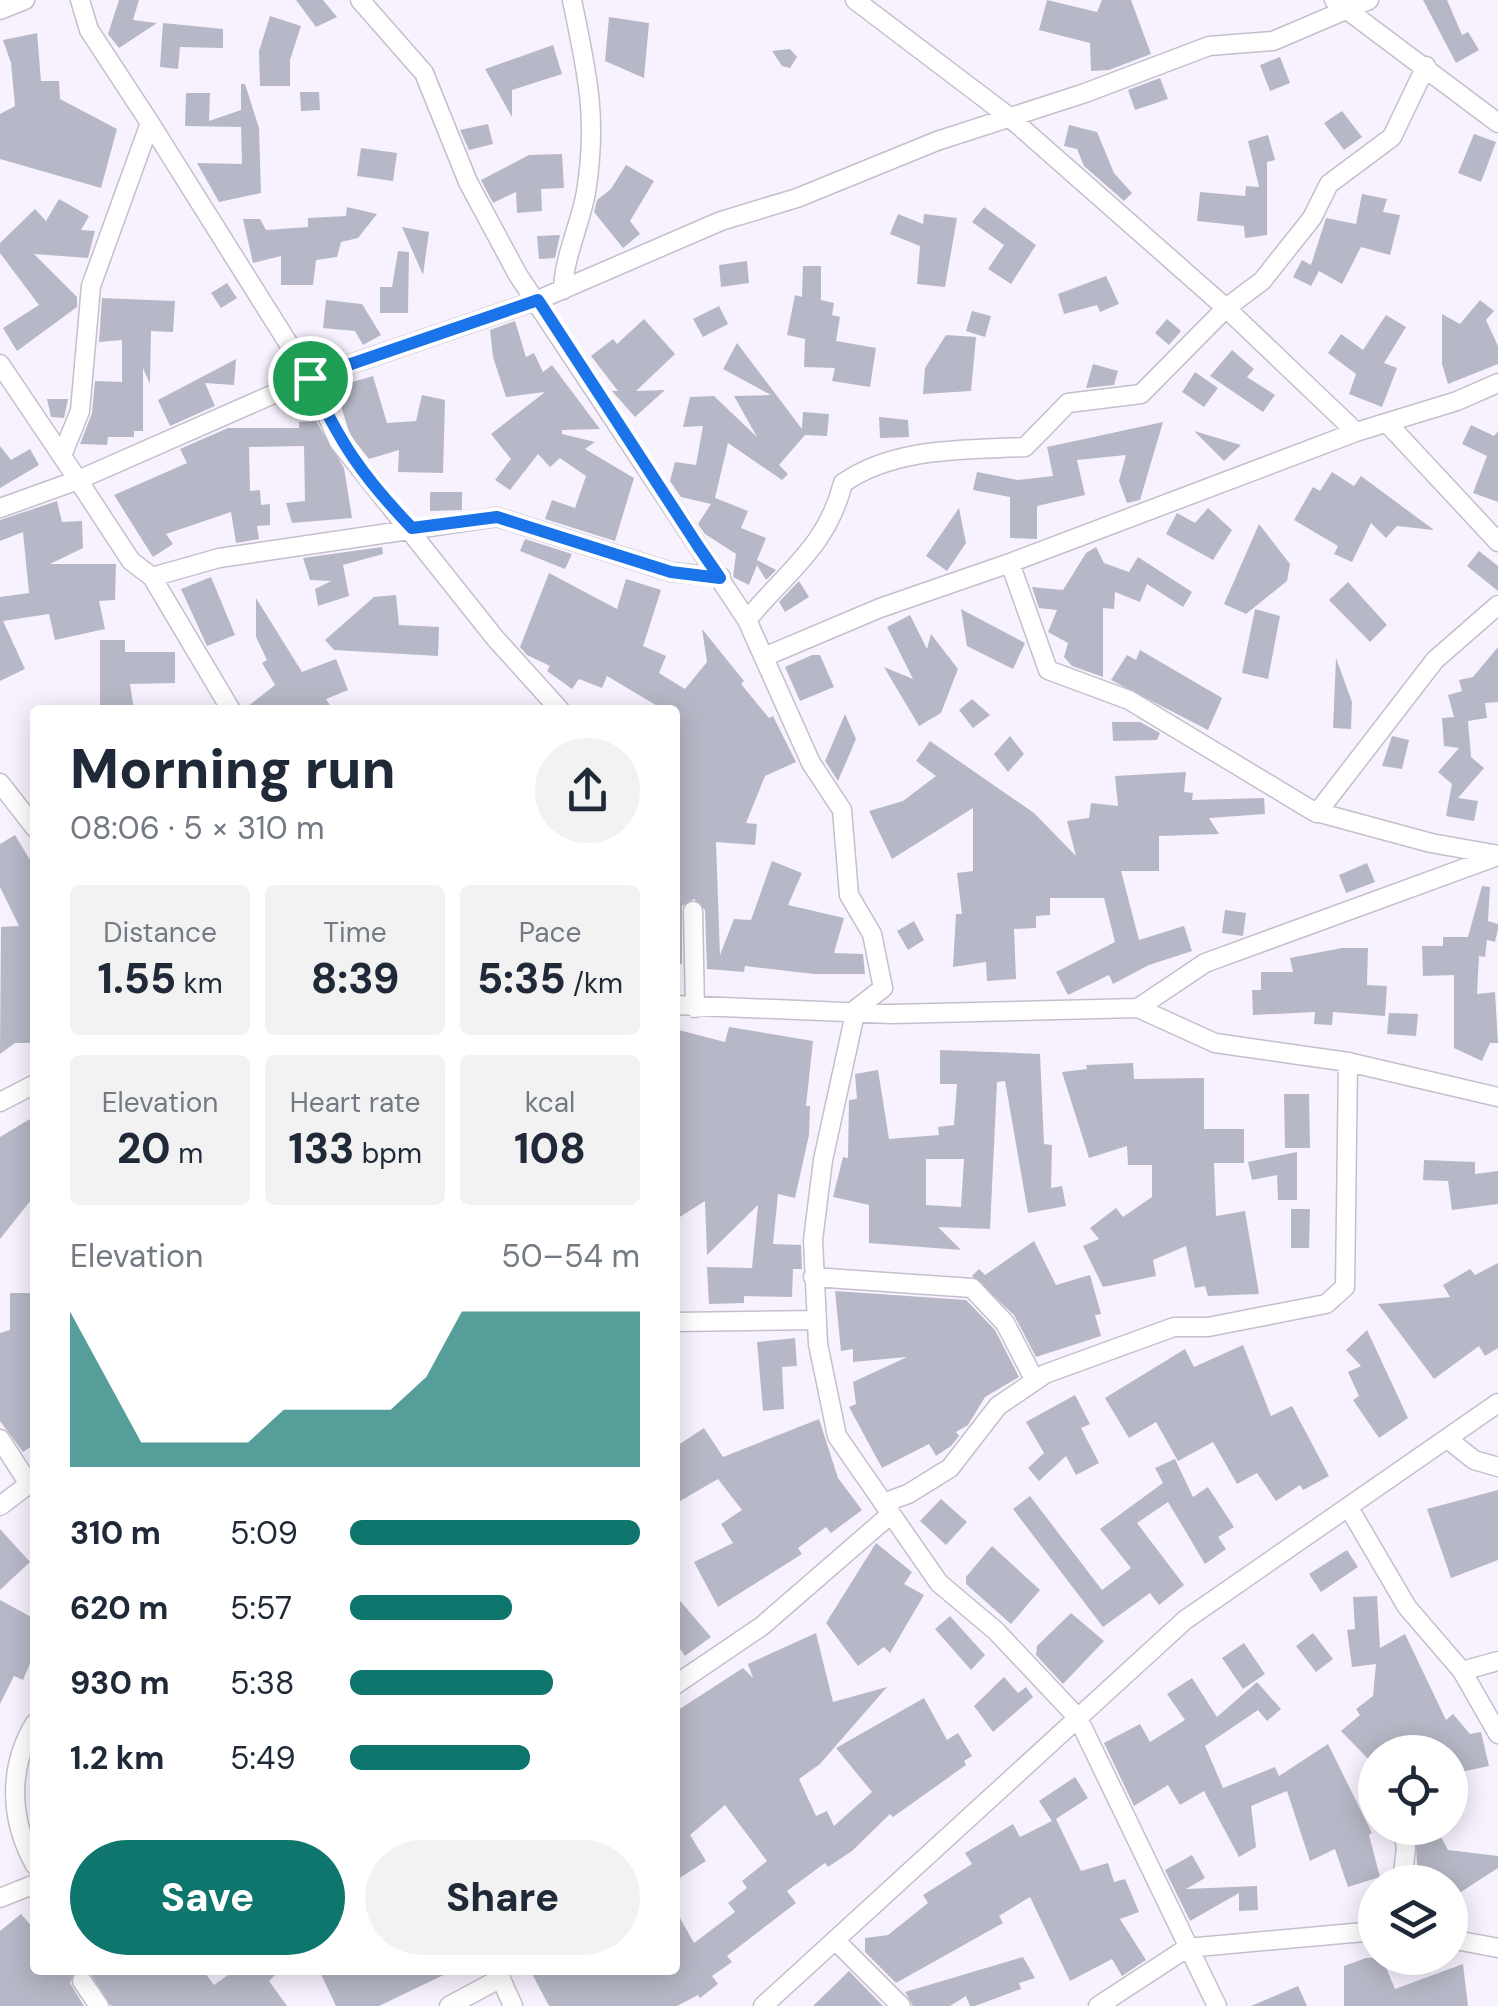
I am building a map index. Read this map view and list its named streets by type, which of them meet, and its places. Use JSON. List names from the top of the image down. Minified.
{"page":{"heading":["Morning run","08:06 · 5 × 310 m"],"stats":[["Distance","1.55 km"],["Time","8:39"],["Pace","5:35 /km"],["Elevation","20 m"],["Heart rate","133 bpm"],["kcal","108"]],"chart":["Elevation","50–54 m"],"list":[{"name":"310 m","note":"5:09"},{"name":"620 m","note":"5:57"},{"name":"930 m","note":"5:38"},{"name":"1.2 km","note":"5:49"}],"buttons":["Save","Share"]}}
